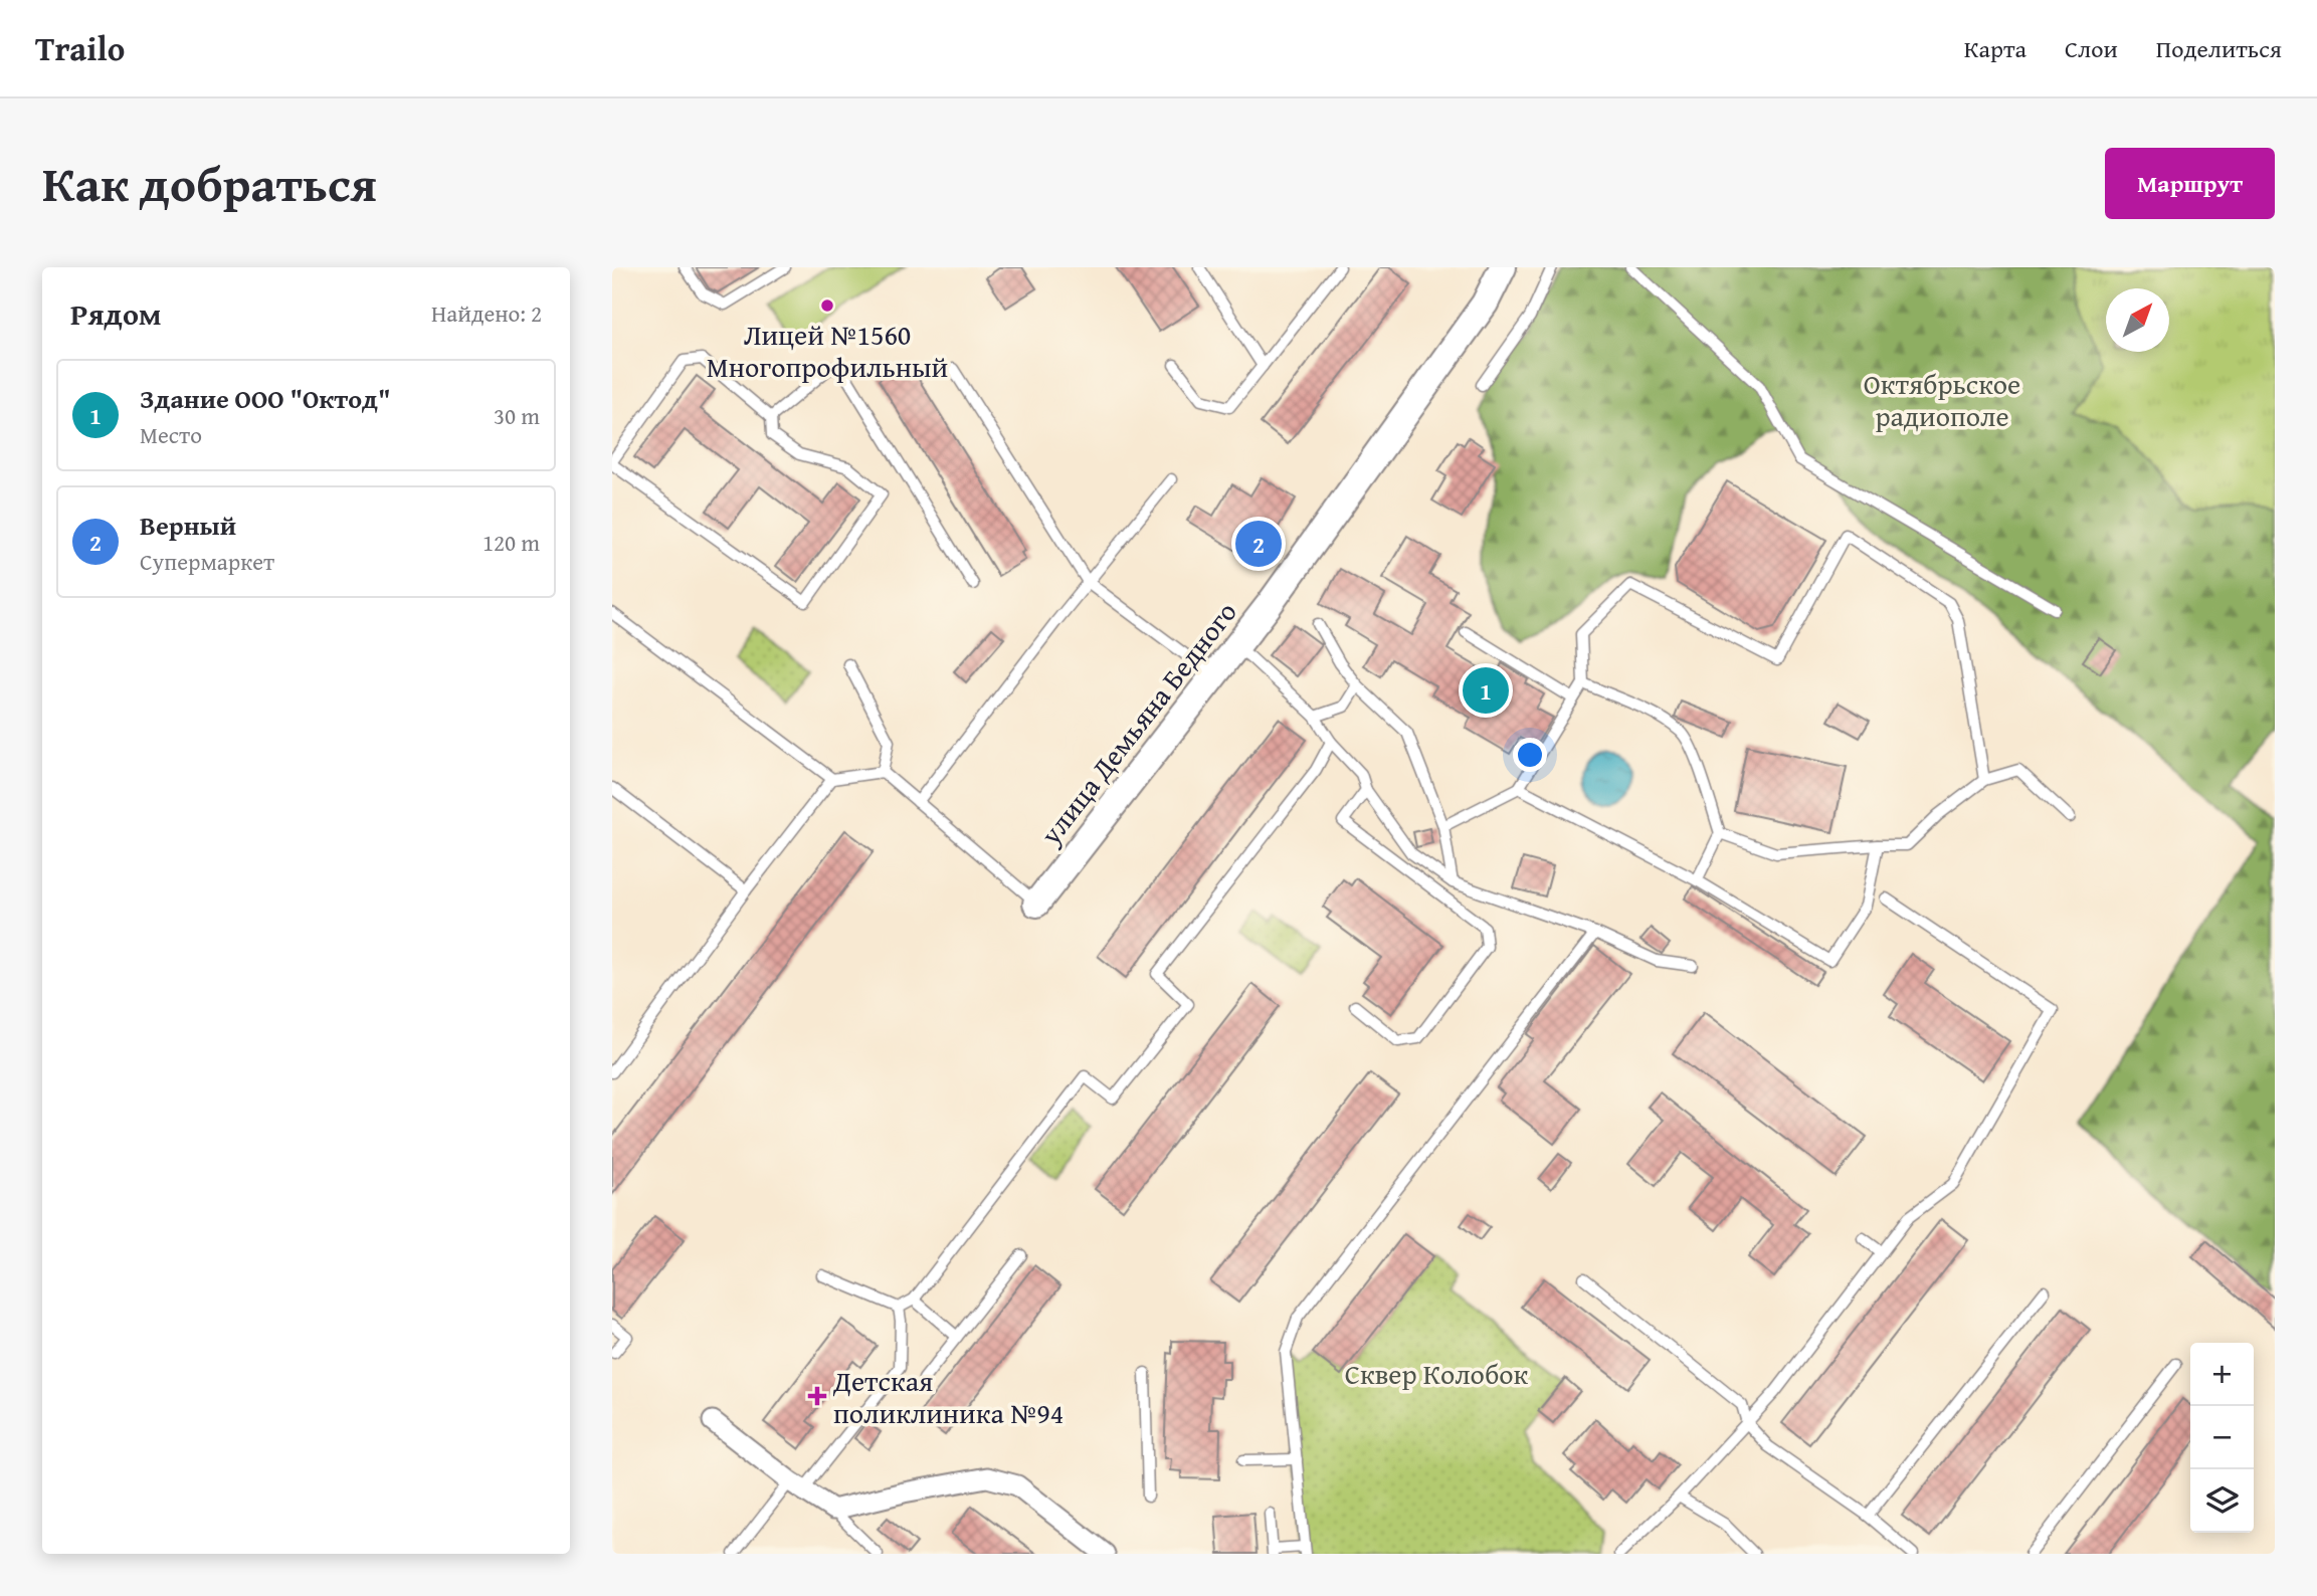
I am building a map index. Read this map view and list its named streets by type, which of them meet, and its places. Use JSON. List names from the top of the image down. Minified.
{"streets":{"street":["улица Демьяна Бедного"]},"parks":["Октябрьское радиополе","Сквер Колобок"],"places":{"other":["Лицей №1560 Многопрофильный"],"health":["Детская поликлиника №94"]},"north":"top right","page":{"header":"Trailo","nav":["Карта","Слои","Поделиться"],"title":"Как добраться","buttons":"Маршрут","heading":["Рядом","Найдено: 2"],"list":[{"mark":"1","name":"Здание ООО \"Октод\"","note":"Место","value":"30 m"},{"mark":"2","name":"Верный","note":"Супермаркет","value":"120 m"}],"pins":["2","1"],"map_buttons":["+","−"]}}
